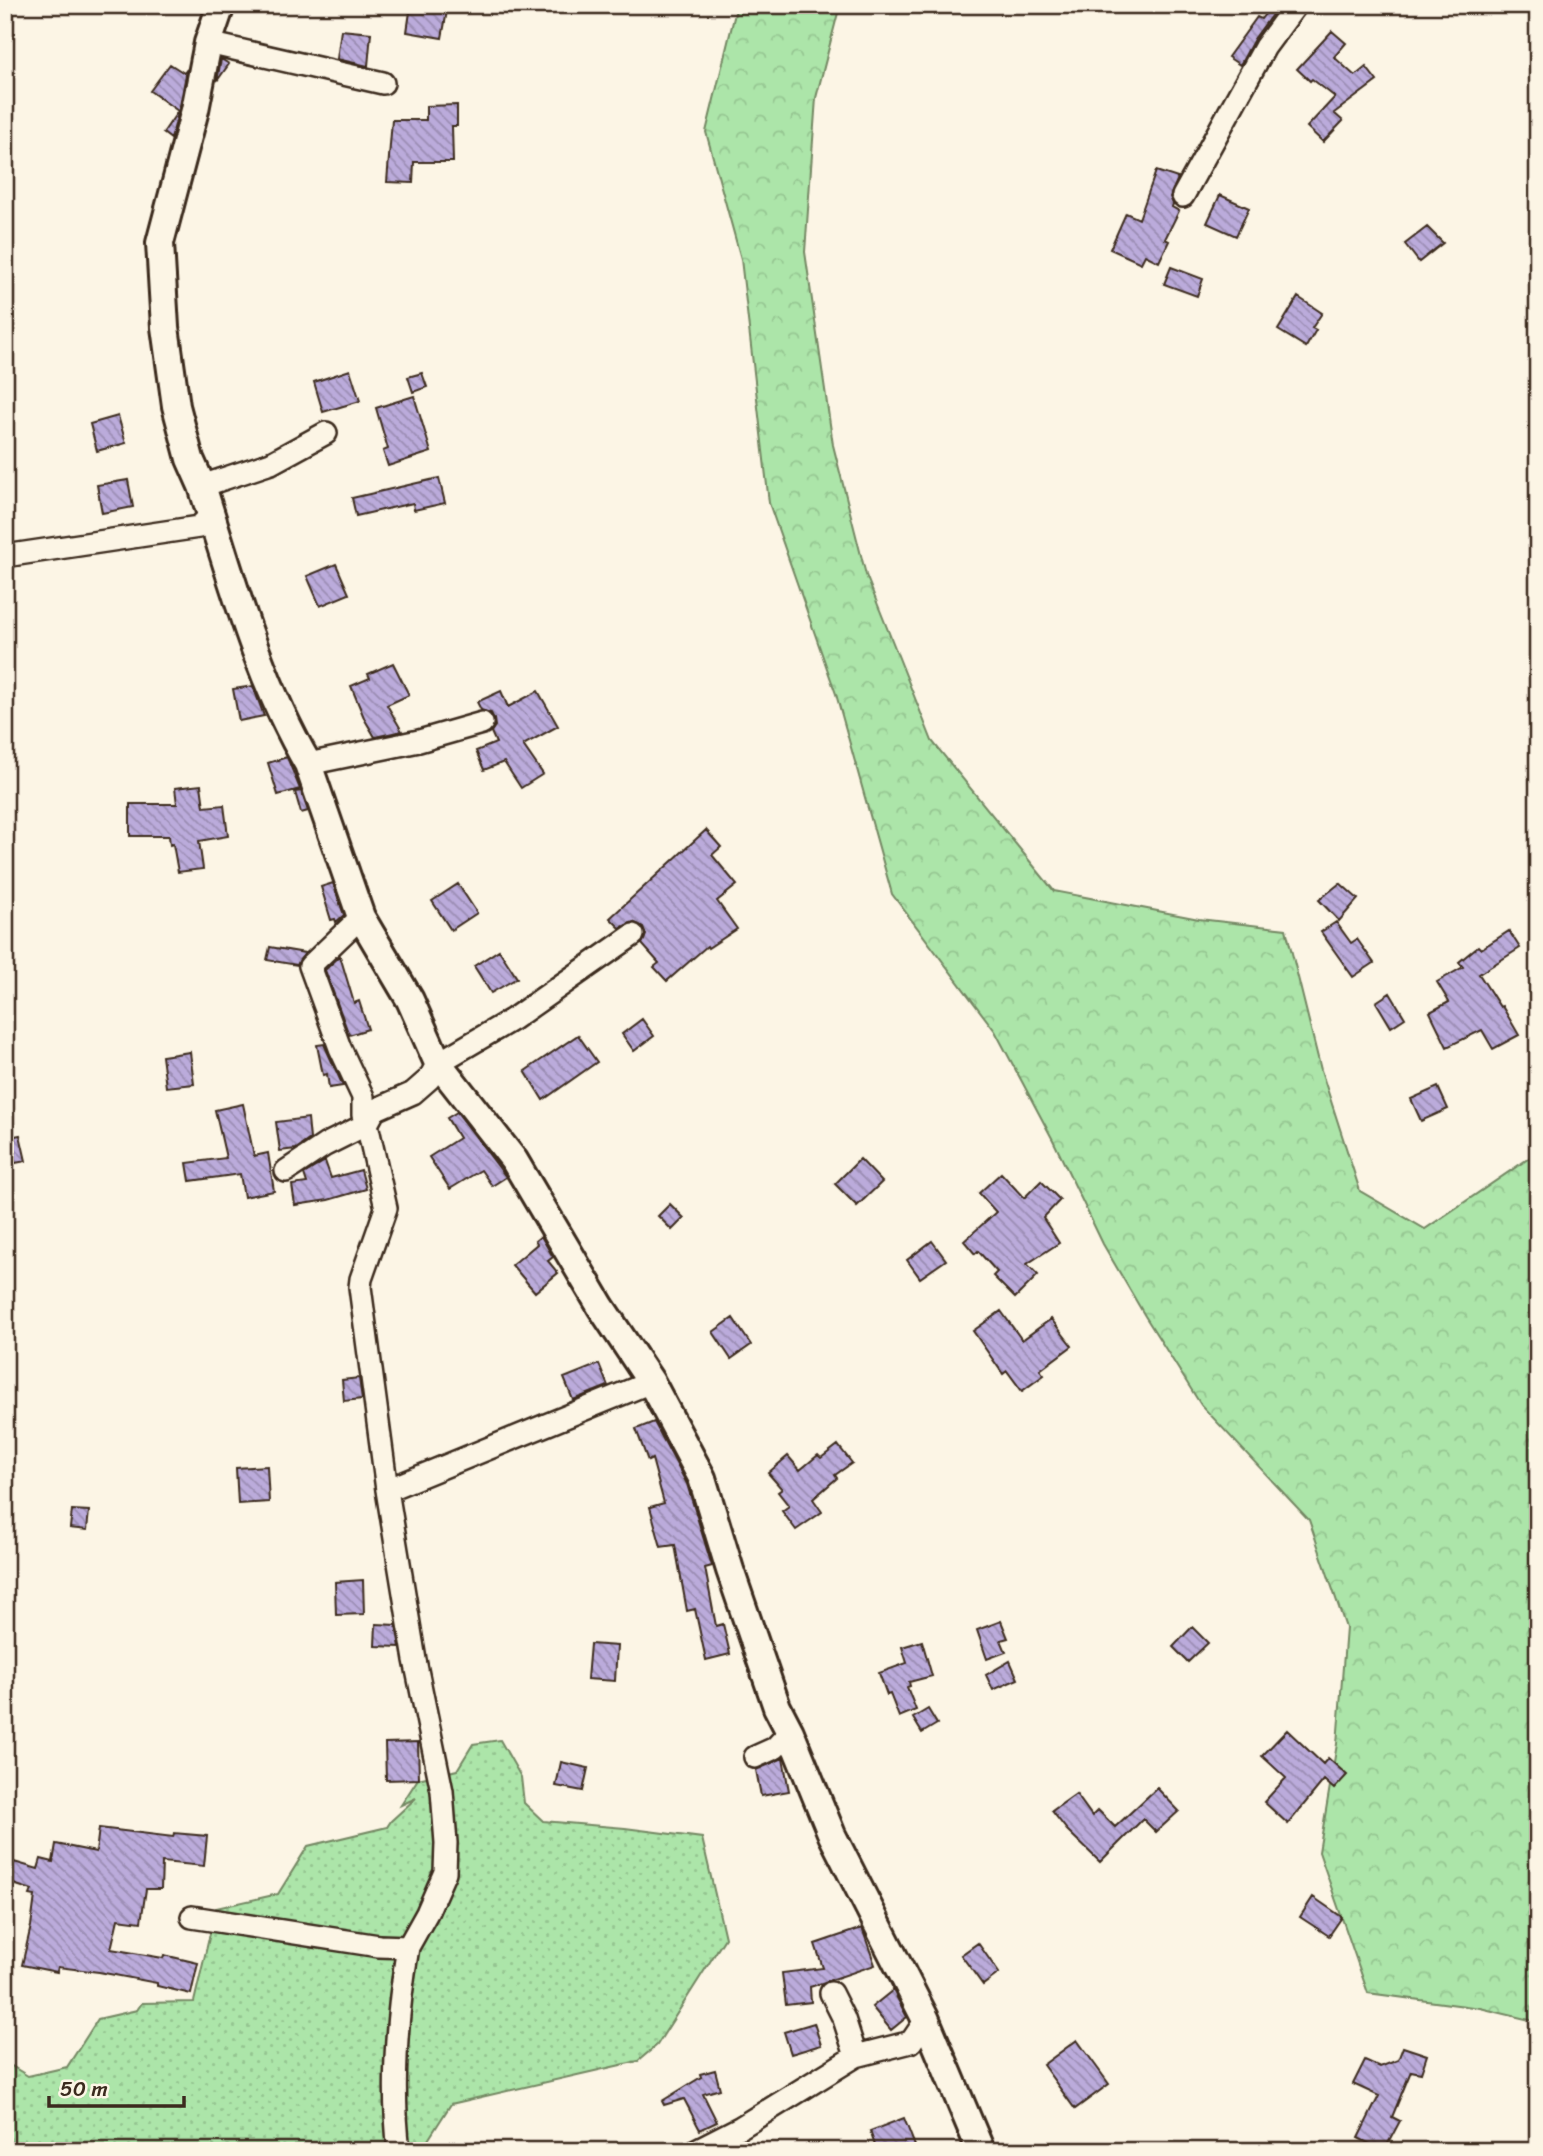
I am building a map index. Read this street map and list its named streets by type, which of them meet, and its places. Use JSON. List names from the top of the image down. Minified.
{"scale_bar":"50 m"}
